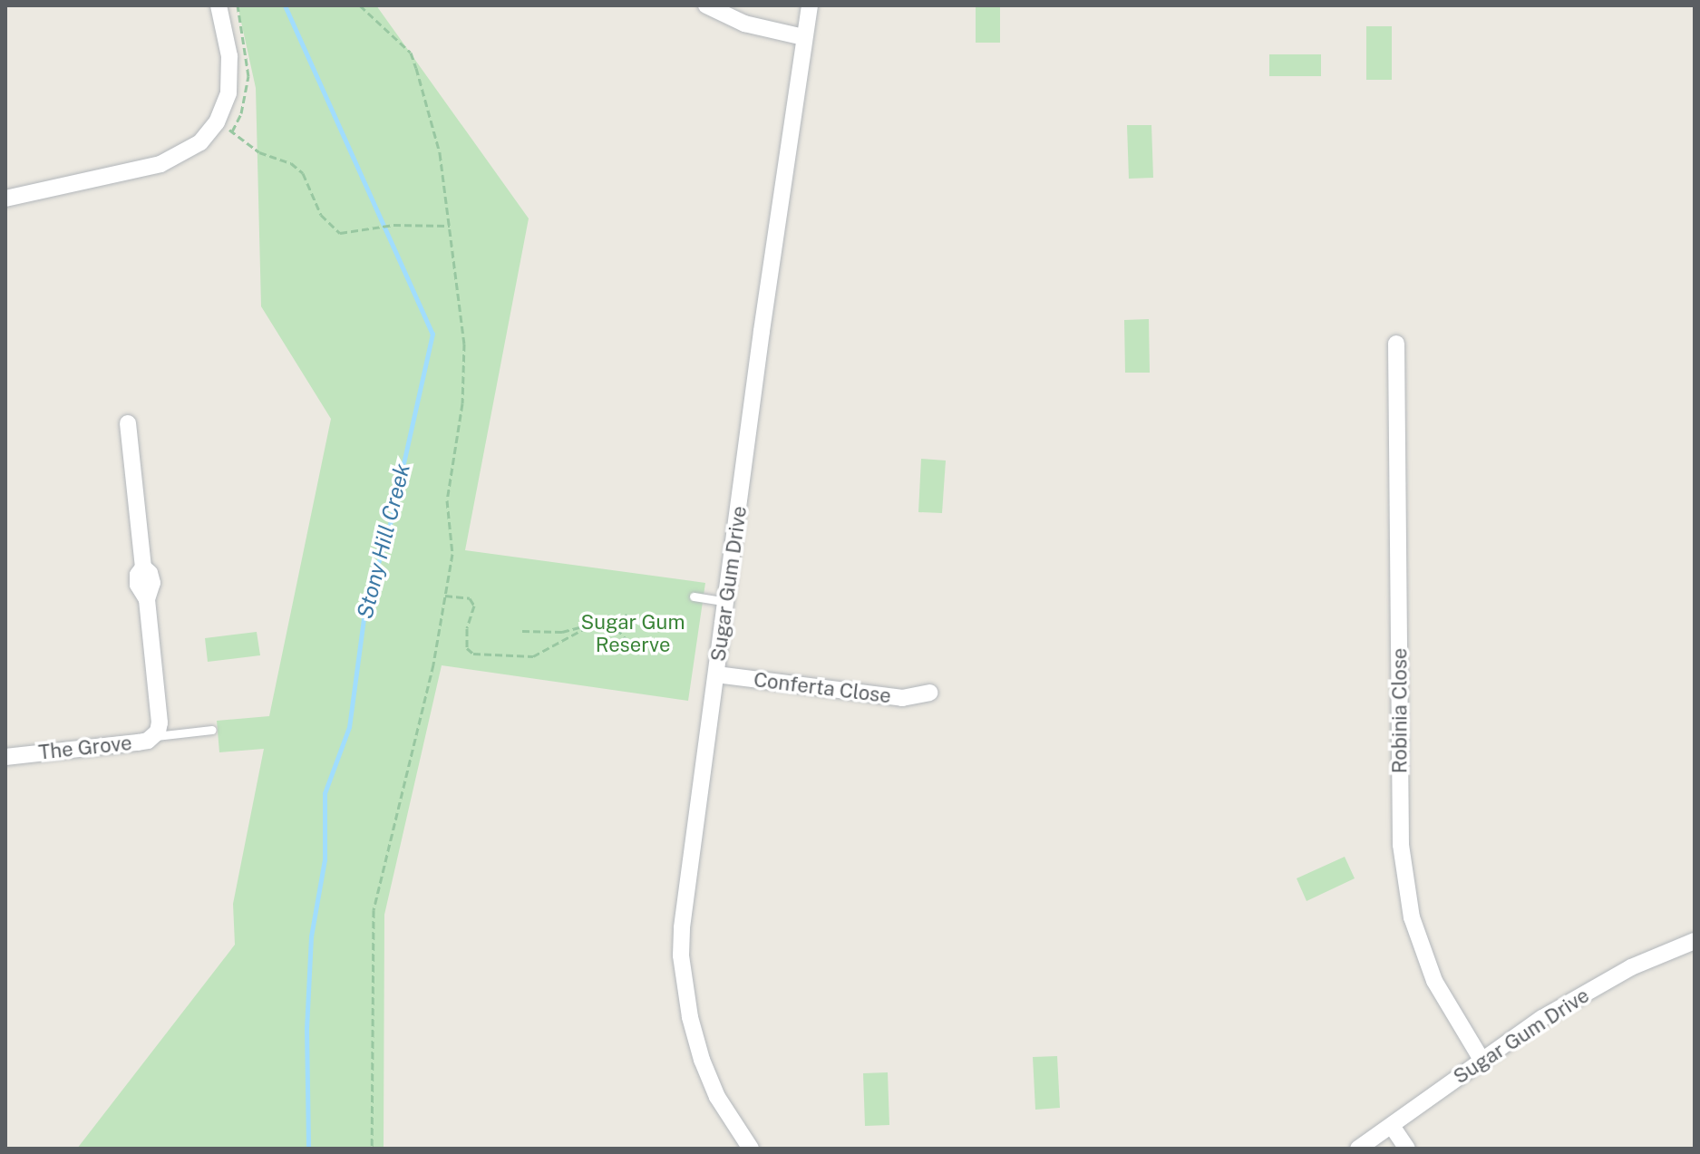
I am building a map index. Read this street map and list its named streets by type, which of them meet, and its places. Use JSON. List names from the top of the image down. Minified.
{"streets":{"street":["Sugar Gum Drive","Conferta Close","Robinia Close","The Grove"]},"crossings":[["Sugar Gum Drive","Conferta Close"],["Sugar Gum Drive","Robinia Close"]],"water":["Stony Hill Creek"],"parks":["Sugar Gum Reserve"]}
